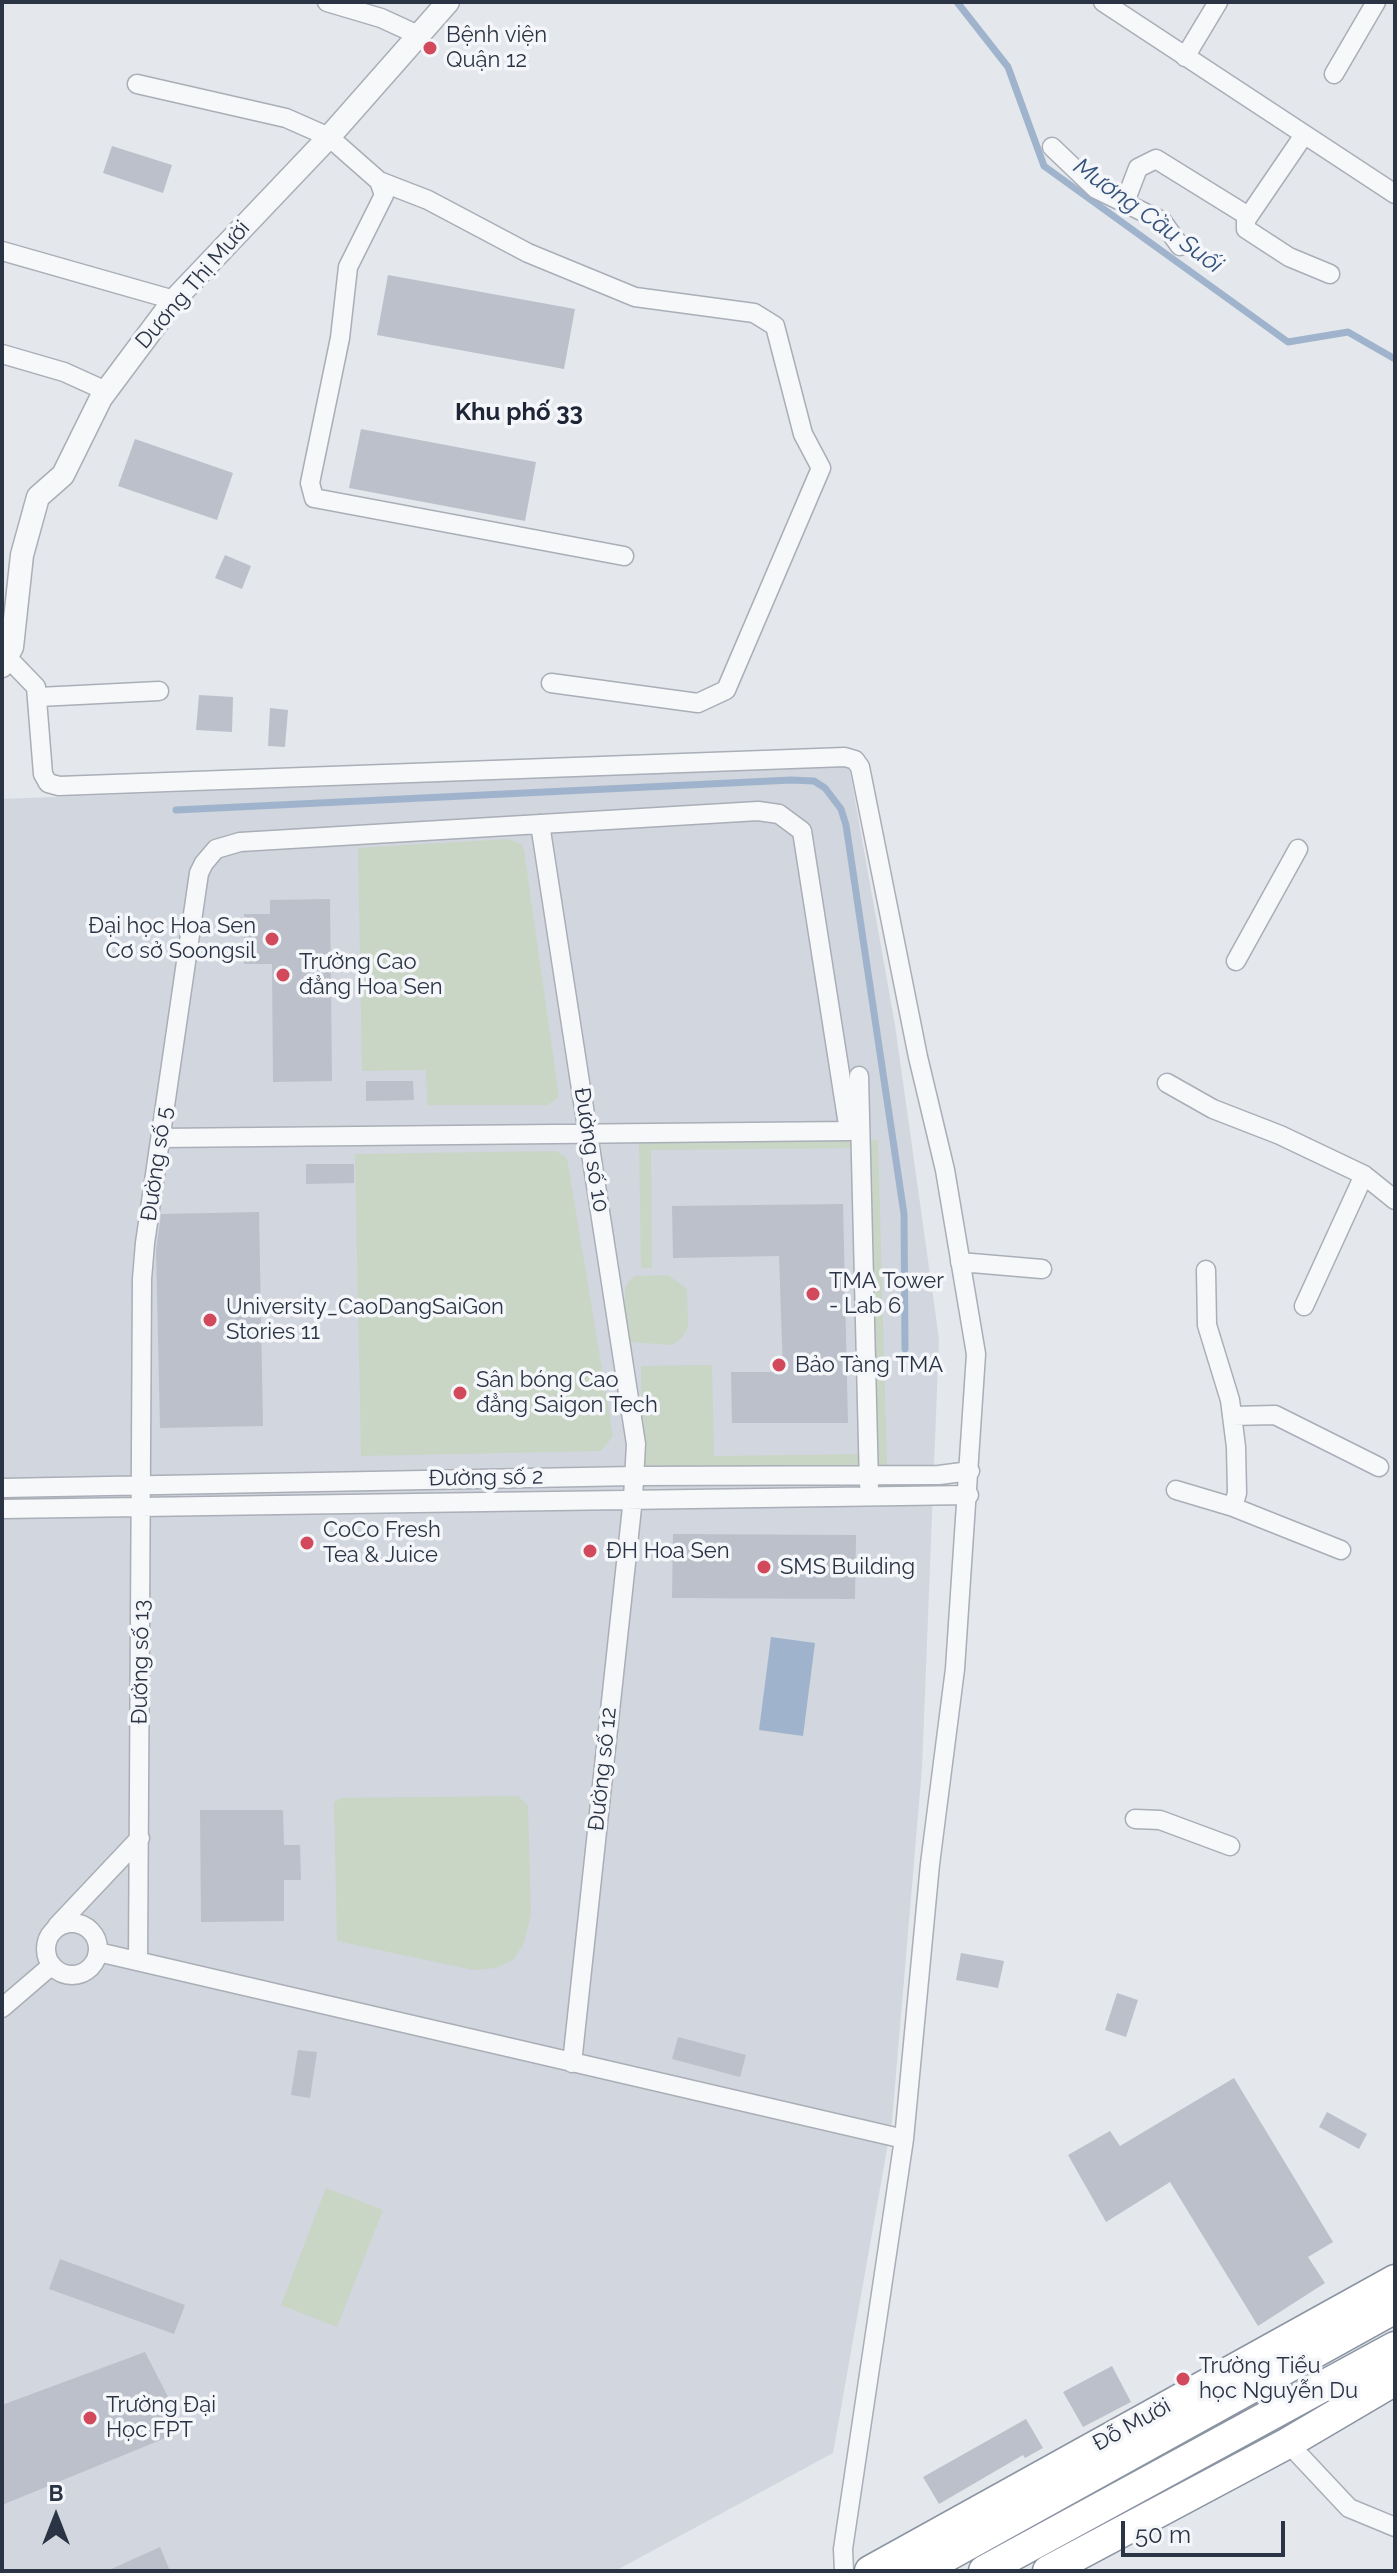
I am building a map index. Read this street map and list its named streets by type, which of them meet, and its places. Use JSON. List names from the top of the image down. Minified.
{"streets":{"highway":["Đỗ Mười"],"street":["Dương Thị Mười","Đường số 10","Đường số 5","Đường số 2","Đường số 13","Đường số 12"]},"crossings":[["Đường số 10","Đường số 5"],["Đường số 10","Đường số 2"],["Đường số 10","Đường số 12"],["Đường số 5","Đường số 2"],["Đường số 5","Đường số 13"],["Đường số 2","Đường số 13"],["Đường số 2","Đường số 12"]],"districts":["Khu phố 33"],"water":["Mương Cầu Suối"],"places":["Bệnh viện Quận 12","Đại học Hoa Sen Cơ sở Soongsil","Trường Cao đẳng Hoa Sen","TMA Tower - Lab 6","University_CaoDangSaiGon Stories 11","Bảo Tàng TMA","Sân bóng Cao đẳng Saigon Tech","CoCo Fresh Tea & Juice","ĐH Hoa Sen","SMS Building","Trường Tiểu học Nguyễn Du","Trường Đại Học FPT"],"scale_bar":"50 m","north":"top"}
